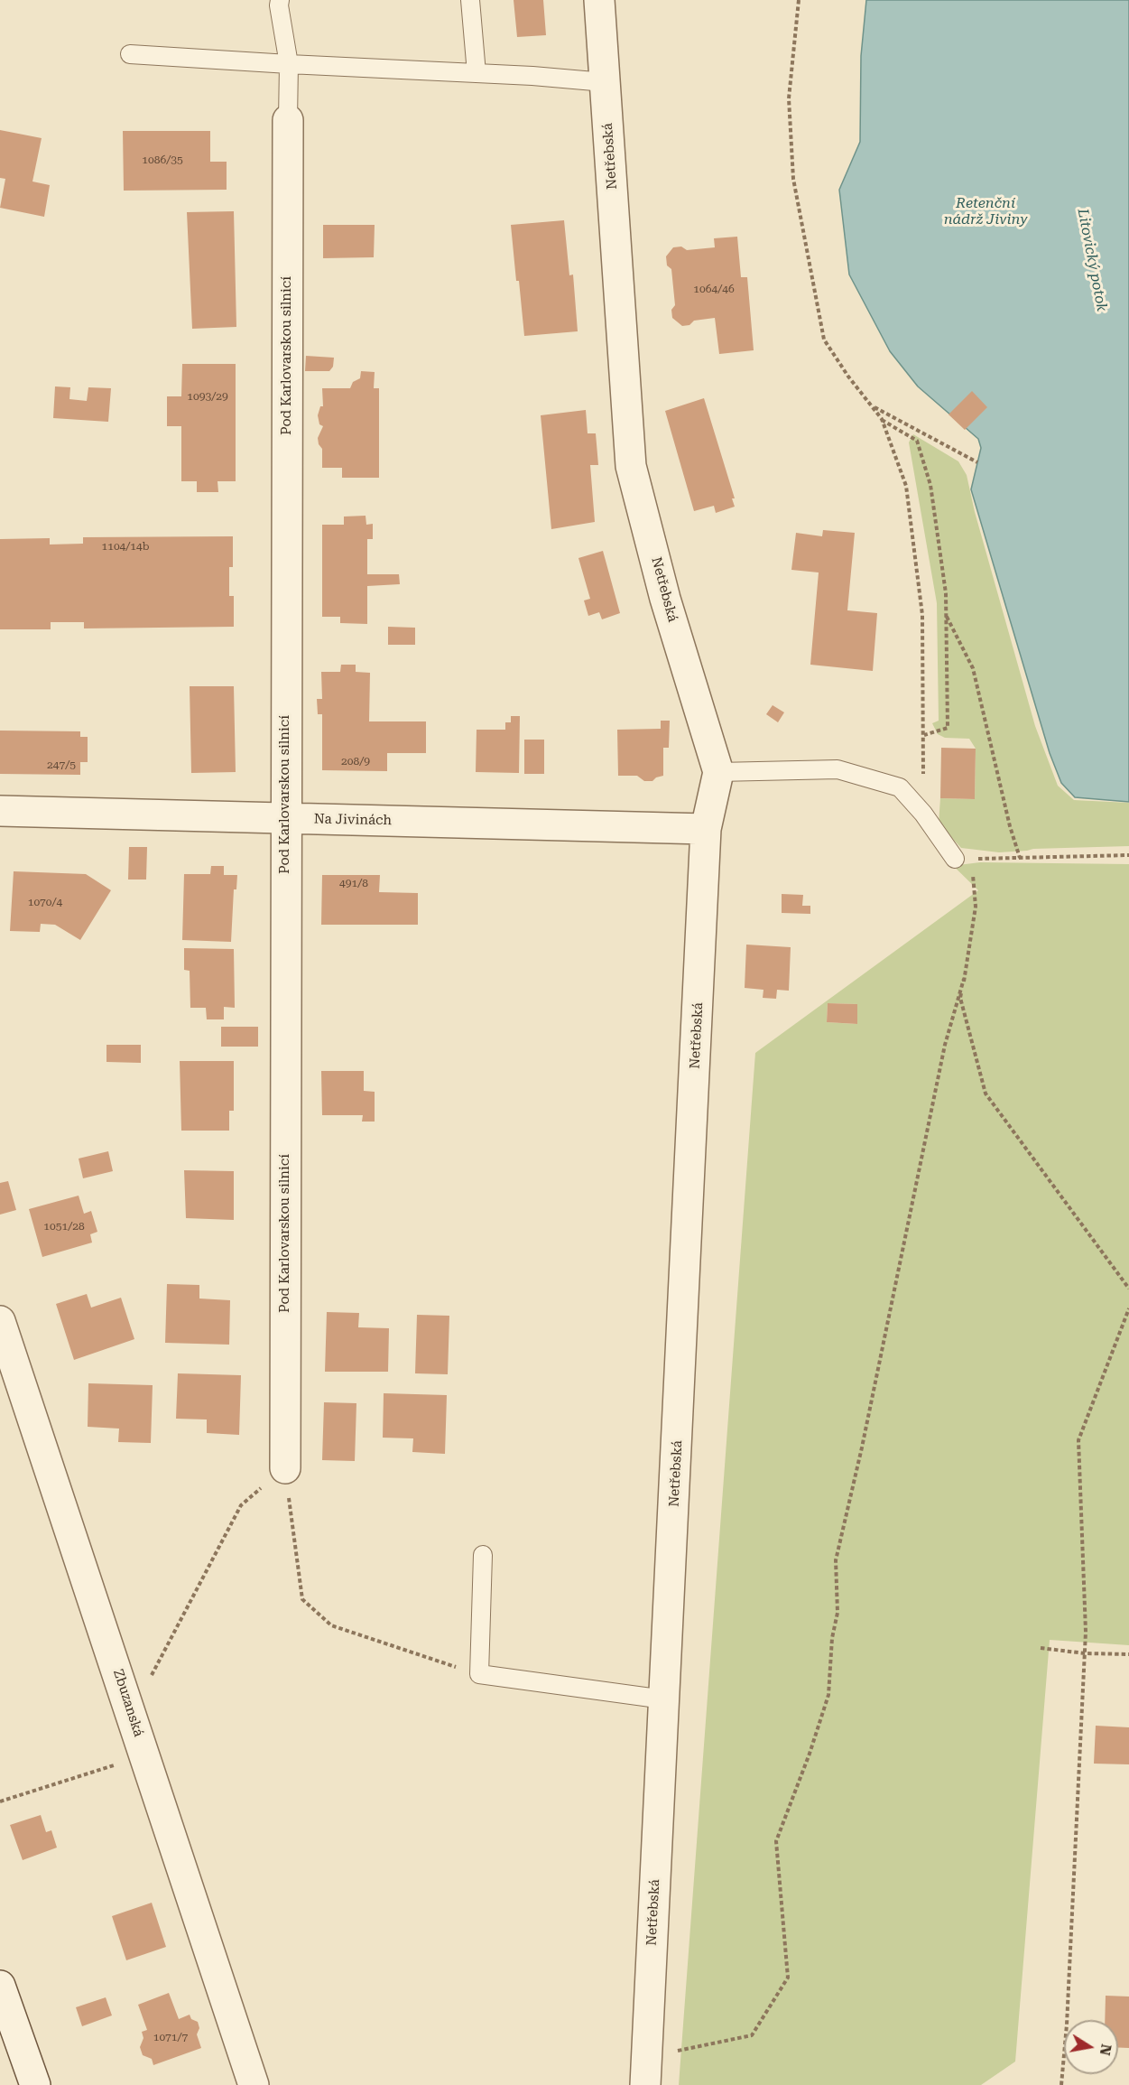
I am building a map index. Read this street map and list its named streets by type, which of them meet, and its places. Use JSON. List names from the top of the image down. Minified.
{"streets":{"street":["Netřebská","Pod Karlovarskou silnicí","Na Jivinách","Zbuzanská"]},"crossings":[["Netřebská","Na Jivinách"],["Pod Karlovarskou silnicí","Na Jivinách"]],"water":["Retenční nádrž Jiviny","Litovický potok"],"house_numbers":["1086/35","1064/46","1093/29","1104/14b","208/9","247/5","491/8","1070/4","1051/28","1071/7"],"north":"right"}
